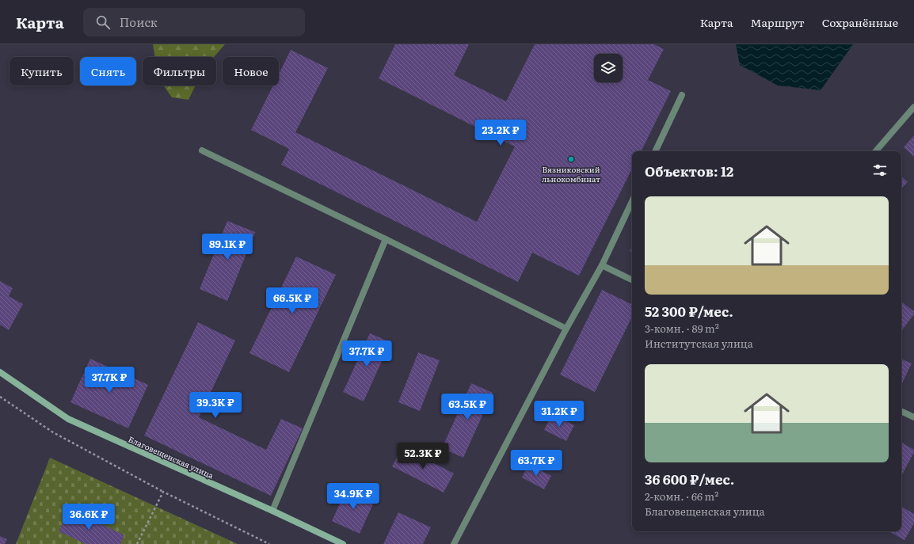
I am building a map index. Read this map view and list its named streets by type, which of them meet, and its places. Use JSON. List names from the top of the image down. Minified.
{"streets":{"main road":["Благовещенская улица"]},"places":["Вязниковский льнокомбинат"],"page":{"header":"Карта","search":"Поиск","nav":["Карта","Маршрут","Сохранённые"],"chip":["Купить","Снять","Фильтры","Новое"],"price":["23.2K ₽","89.1K ₽","66.5K ₽","37.7K ₽","37.7K ₽","39.3K ₽","63.5K ₽","31.2K ₽","52.3K ₽","63.7K ₽","34.9K ₽","36.6K ₽"],"heading":"Объектов: 12","list":[{"name":"52 300 ₽/мес.","note":"3-комн. · 89 m² · Институтская улица"},{"name":"36 600 ₽/мес.","note":"2-комн. · 66 m² · Благовещенская улица"}]}}
